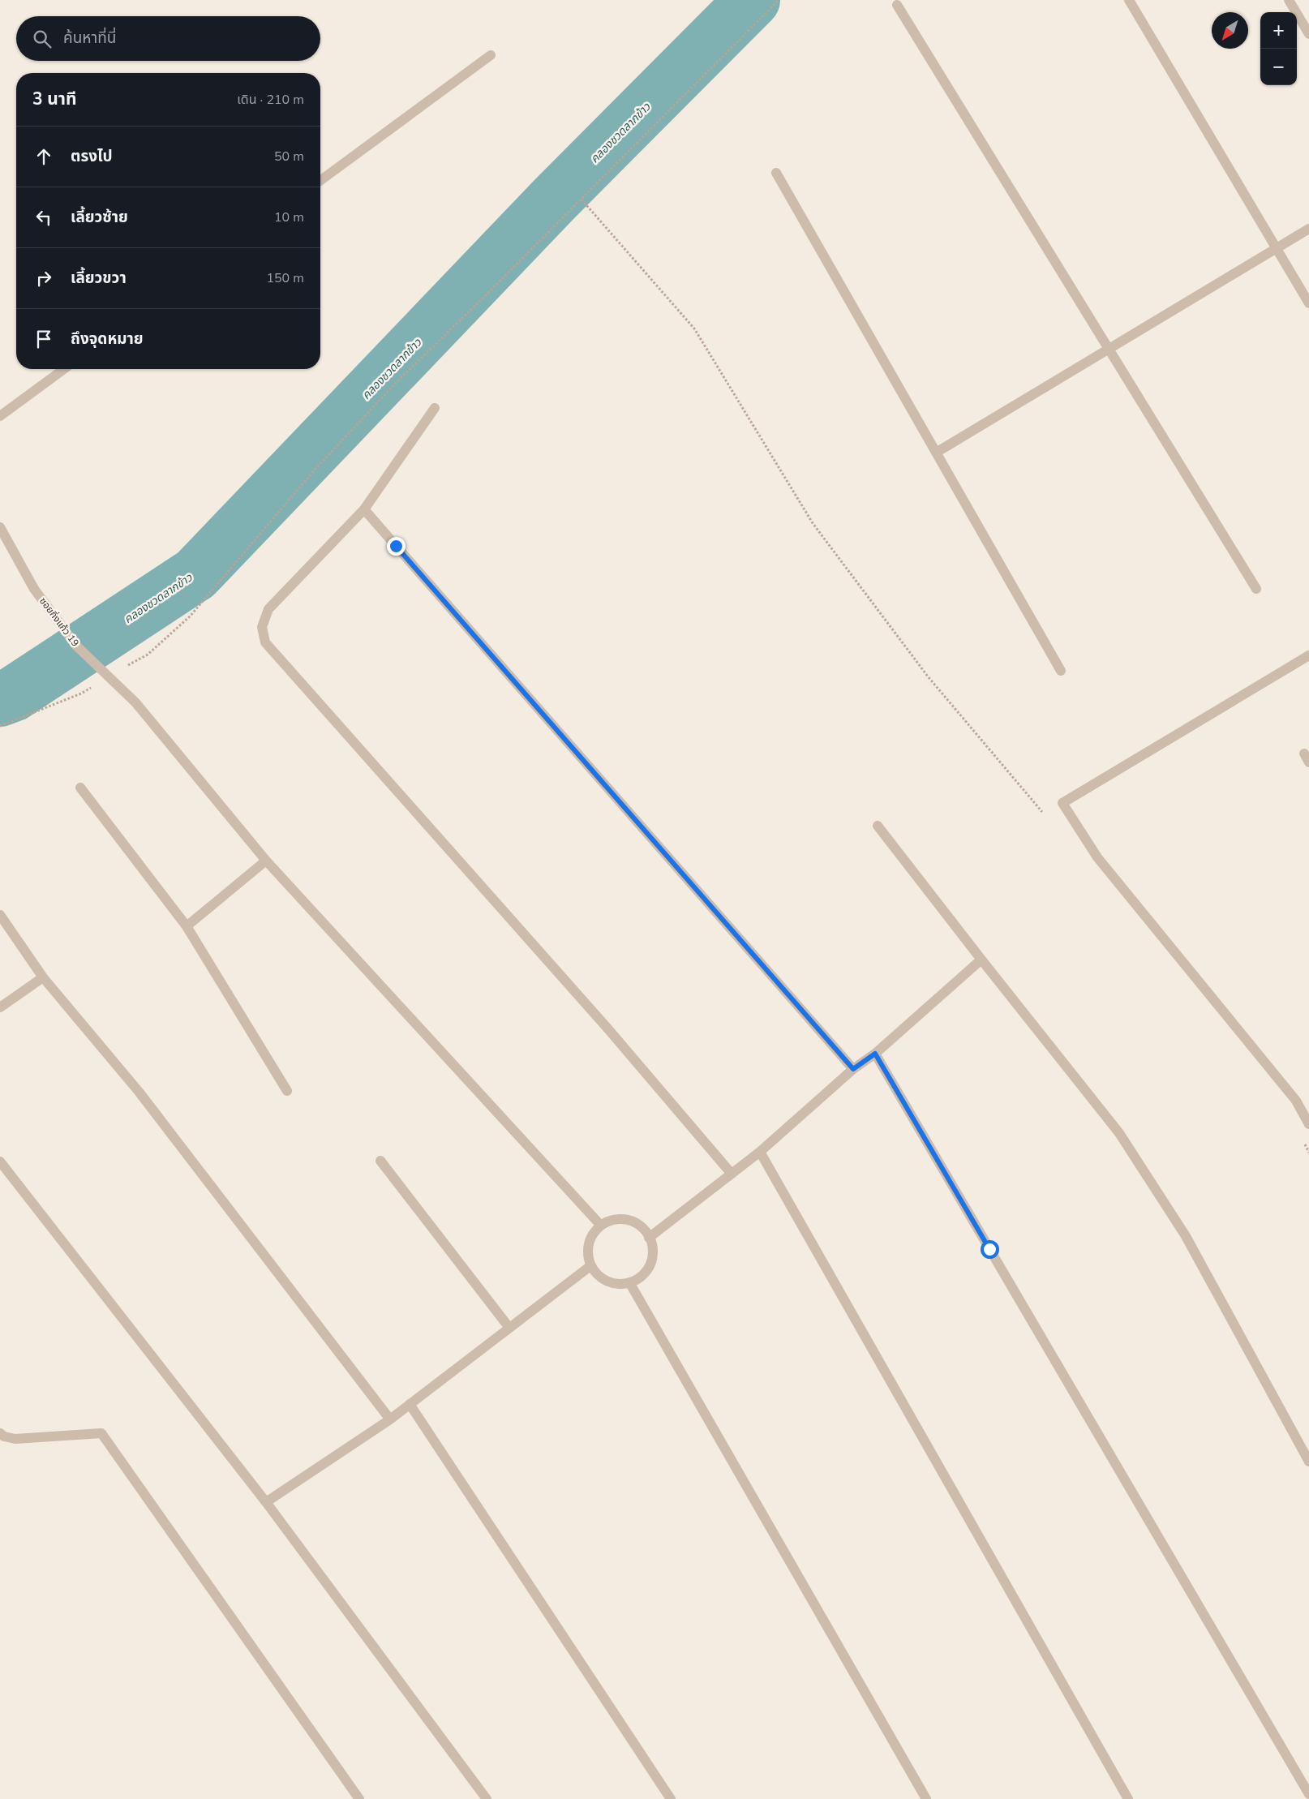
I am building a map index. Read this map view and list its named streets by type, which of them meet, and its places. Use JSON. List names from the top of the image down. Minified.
{"streets":{"street":["ซอยกิ่งแก้ว 19"]},"water":["คลองชวดลากข้าว"],"north":"bottom left","page":{"map_buttons":["+","−"],"search":"ค้นหาที่นี่","heading":["3 นาที","เดิน · 210 m"],"list":[["ตรงไป","50 m"],["เลี้ยวซ้าย","10 m"],["เลี้ยวขวา","150 m"],"ถึงจุดหมาย"]}}
